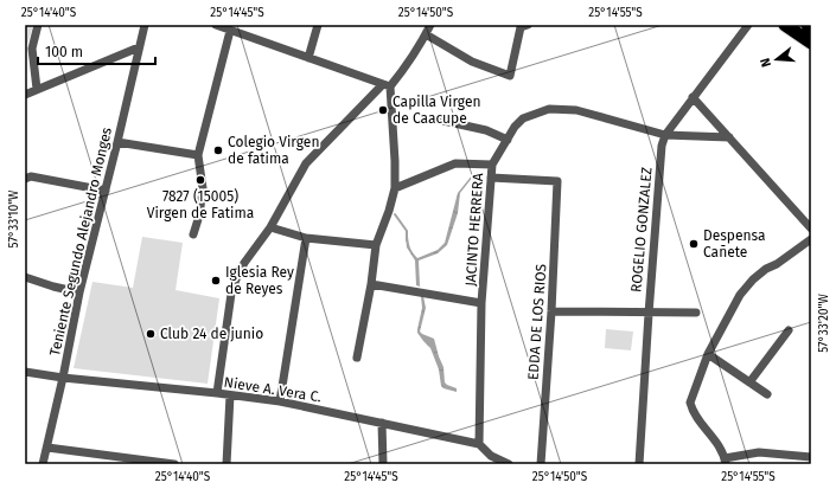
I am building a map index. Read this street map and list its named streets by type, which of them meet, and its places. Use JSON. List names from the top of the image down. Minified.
{"streets":{"street":["JACINTO HERRERA","ROGELIO GONZALEZ","Teniente Segundo Alejandro Monges","EDDA DE LOS RIOS","Nieve A. Vera C."]},"crossings":[["JACINTO HERRERA","ROGELIO GONZALEZ"],["JACINTO HERRERA","EDDA DE LOS RIOS"],["JACINTO HERRERA","Nieve A. Vera C."],["Teniente Segundo Alejandro Monges","Nieve A. Vera C."]],"places":["Capilla Virgen de Caacupe","Colegio Virgen de fatima","7827 (15005) Virgen de Fatima","Despensa Cañete","Iglesia Rey de Reyes","Club 24 de junio"],"scale_bar":"100 m","north":"left","coordinates":["25°14'40\"S","25°14'45\"S","25°14'50\"S","25°14'55\"S","57°33'10\"W","57°33'20\"W"]}
